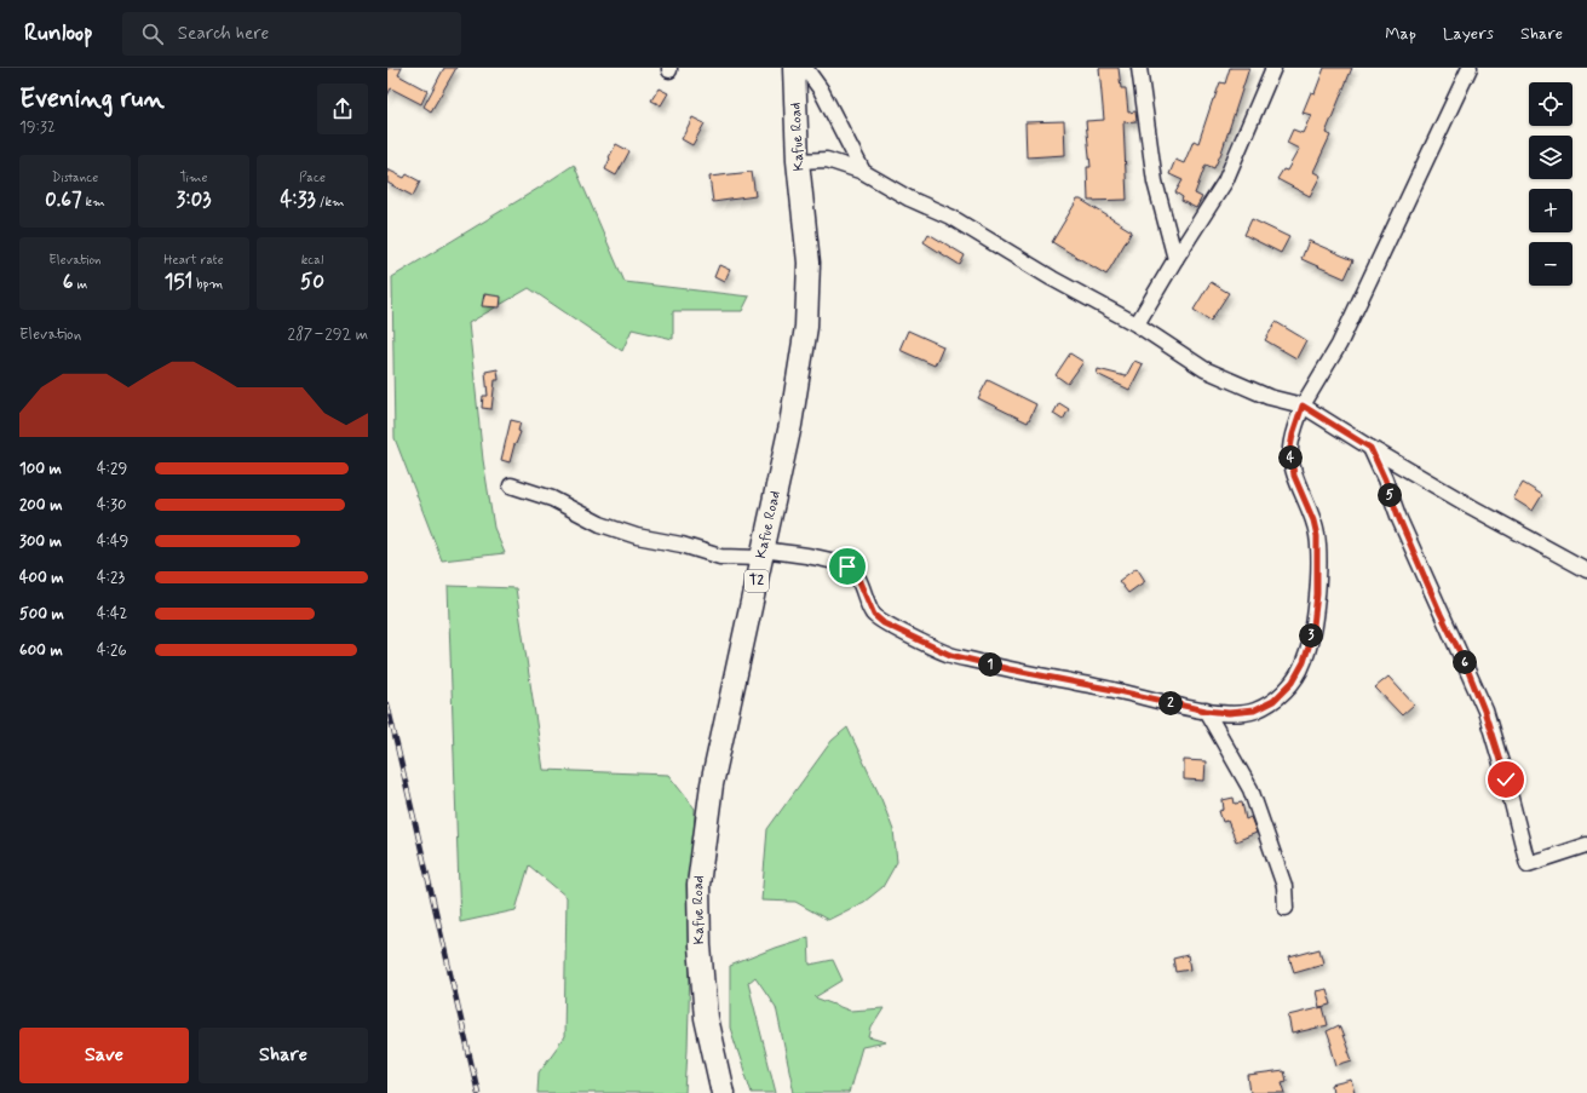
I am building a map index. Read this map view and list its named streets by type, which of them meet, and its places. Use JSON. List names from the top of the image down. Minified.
{"streets":{"highway":["Kafue Road","T2"]},"page":{"header":"Runloop","search":"Search here","nav":["Map","Layers","Share"],"heading":["Evening run","19:32"],"map_buttons":["+","−"],"stats":[["Distance","0.67 km"],["Time","3:03"],["Pace","4:33 /km"],["Elevation","6 m"],["Heart rate","151 bpm"],["kcal","50"]],"chart":["Elevation","287–292 m"],"pins":["4","5","3","6","1","2"],"list":[{"name":"100 m","note":"4:29"},{"name":"200 m","note":"4:30"},{"name":"300 m","note":"4:49"},{"name":"400 m","note":"4:23"},{"name":"500 m","note":"4:42"},{"name":"600 m","note":"4:26"}],"buttons":["Save","Share"]}}
